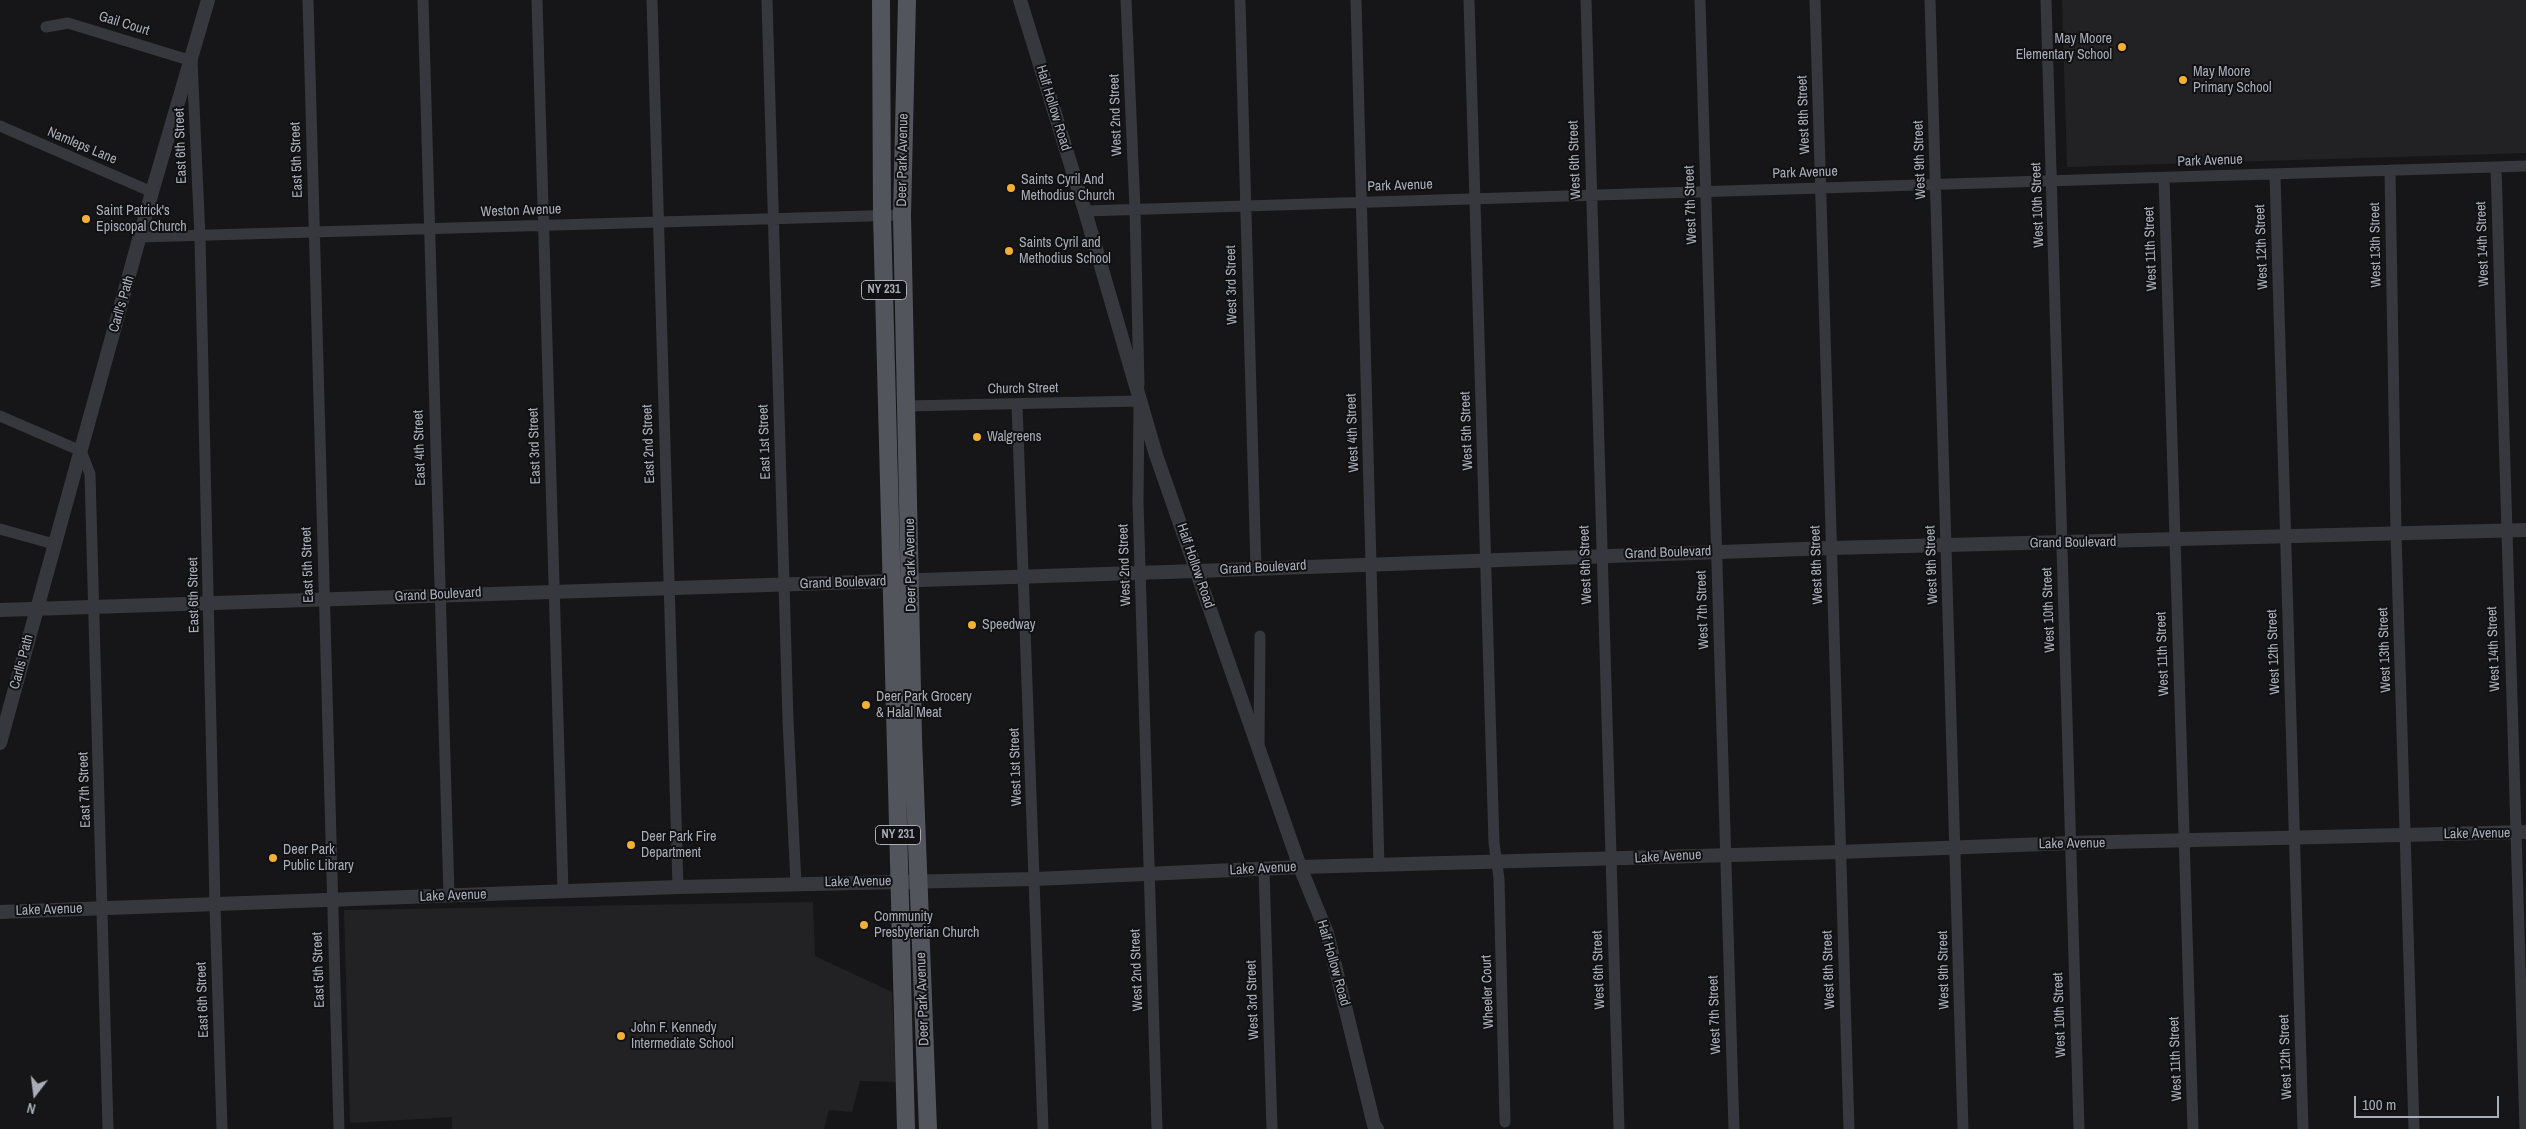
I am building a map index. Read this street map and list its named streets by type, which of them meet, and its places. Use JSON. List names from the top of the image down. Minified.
{"streets":{"main road":["Deer Park Avenue","NY 231"],"street":["Gail Court","Half Hollow Road","West 2nd Street","West 8th Street","Namleps Lane","East 6th Street","East 5th Street","West 6th Street","West 9th Street","Park Avenue","West 7th Street","West 10th Street","Weston Avenue","West 14th Street","West 13th Street","West 12th Street","West 11th Street","West 3rd Street","Carll's Path","Church Street","West 5th Street","West 4th Street","East 1st Street","East 2nd Street","East 3rd Street","East 4th Street","Grand Boulevard","Carlls Path","West 1st Street","East 7th Street","Lake Avenue","Wheeler Court"]},"crossings":[["Gail Court","East 6th Street"],["Gail Court","Carll's Path"],["Half Hollow Road","West 2nd Street"],["Half Hollow Road","Park Avenue"],["Half Hollow Road","Church Street"],["Half Hollow Road","Grand Boulevard"],["Half Hollow Road","Lake Avenue"],["West 2nd Street","Park Avenue"],["West 2nd Street","Church Street"],["West 2nd Street","Grand Boulevard"],["West 2nd Street","Lake Avenue"],["West 8th Street","Park Avenue"],["West 8th Street","Grand Boulevard"],["West 8th Street","Lake Avenue"],["Namleps Lane","Carll's Path"],["East 6th Street","Weston Avenue"],["East 6th Street","Carll's Path"],["East 6th Street","Grand Boulevard"],["East 6th Street","Lake Avenue"],["East 5th Street","Weston Avenue"],["East 5th Street","Grand Boulevard"],["East 5th Street","Lake Avenue"],["Deer Park Avenue","Weston Avenue"],["Deer Park Avenue","Church Street"],["Deer Park Avenue","Grand Boulevard"],["Deer Park Avenue","Lake Avenue"],["West 6th Street","Park Avenue"],["West 6th Street","Grand Boulevard"],["West 6th Street","Lake Avenue"],["West 9th Street","Park Avenue"],["West 9th Street","Grand Boulevard"],["West 9th Street","Lake Avenue"],["Park Avenue","West 7th Street"],["Park Avenue","West 10th Street"],["Park Avenue","West 14th Street"],["Park Avenue","West 13th Street"],["Park Avenue","West 12th Street"],["Park Avenue","West 11th Street"],["Park Avenue","West 3rd Street"],["Park Avenue","West 5th Street"],["Park Avenue","West 4th Street"],["West 7th Street","Grand Boulevard"],["West 7th Street","Lake Avenue"],["West 10th Street","Grand Boulevard"],["West 10th Street","Lake Avenue"],["Weston Avenue","Carll's Path"],["Weston Avenue","East 1st Street"],["Weston Avenue","East 2nd Street"],["Weston Avenue","East 3rd Street"],["Weston Avenue","East 4th Street"],["West 14th Street","Grand Boulevard"],["West 14th Street","Lake Avenue"],["West 13th Street","Grand Boulevard"],["West 13th Street","Lake Avenue"],["West 12th Street","Grand Boulevard"],["West 12th Street","Lake Avenue"],["West 11th Street","Grand Boulevard"],["West 11th Street","Lake Avenue"],["West 3rd Street","Grand Boulevard"],["West 3rd Street","Lake Avenue"],["Carll's Path","Grand Boulevard"],["Carll's Path","Carlls Path"],["Carll's Path","East 7th Street"],["Church Street","West 1st Street"],["West 5th Street","Grand Boulevard"],["West 5th Street","Lake Avenue"],["West 5th Street","Wheeler Court"],["West 4th Street","Grand Boulevard"],["West 4th Street","Lake Avenue"],["East 1st Street","Grand Boulevard"],["East 1st Street","Lake Avenue"],["East 2nd Street","Grand Boulevard"],["East 2nd Street","Lake Avenue"],["East 3rd Street","Grand Boulevard"],["East 3rd Street","Lake Avenue"],["East 4th Street","Grand Boulevard"],["East 4th Street","Lake Avenue"],["Grand Boulevard","Carlls Path"],["Grand Boulevard","West 1st Street"],["Grand Boulevard","East 7th Street"],["West 1st Street","Lake Avenue"],["East 7th Street","Lake Avenue"],["Lake Avenue","Wheeler Court"]],"places":["May Moore Elementary School","May Moore Primary School","Saints Cyril And Methodius Church","Saint Patrick's Episcopal Church","Saints Cyril and Methodius School","Walgreens","Speedway","Deer Park Grocery & Halal Meat","Deer Park Fire Department","Deer Park Public Library","Community Presbyterian Church","John F. Kennedy Intermediate School"],"scale_bar":"100 m","north":"bottom"}
